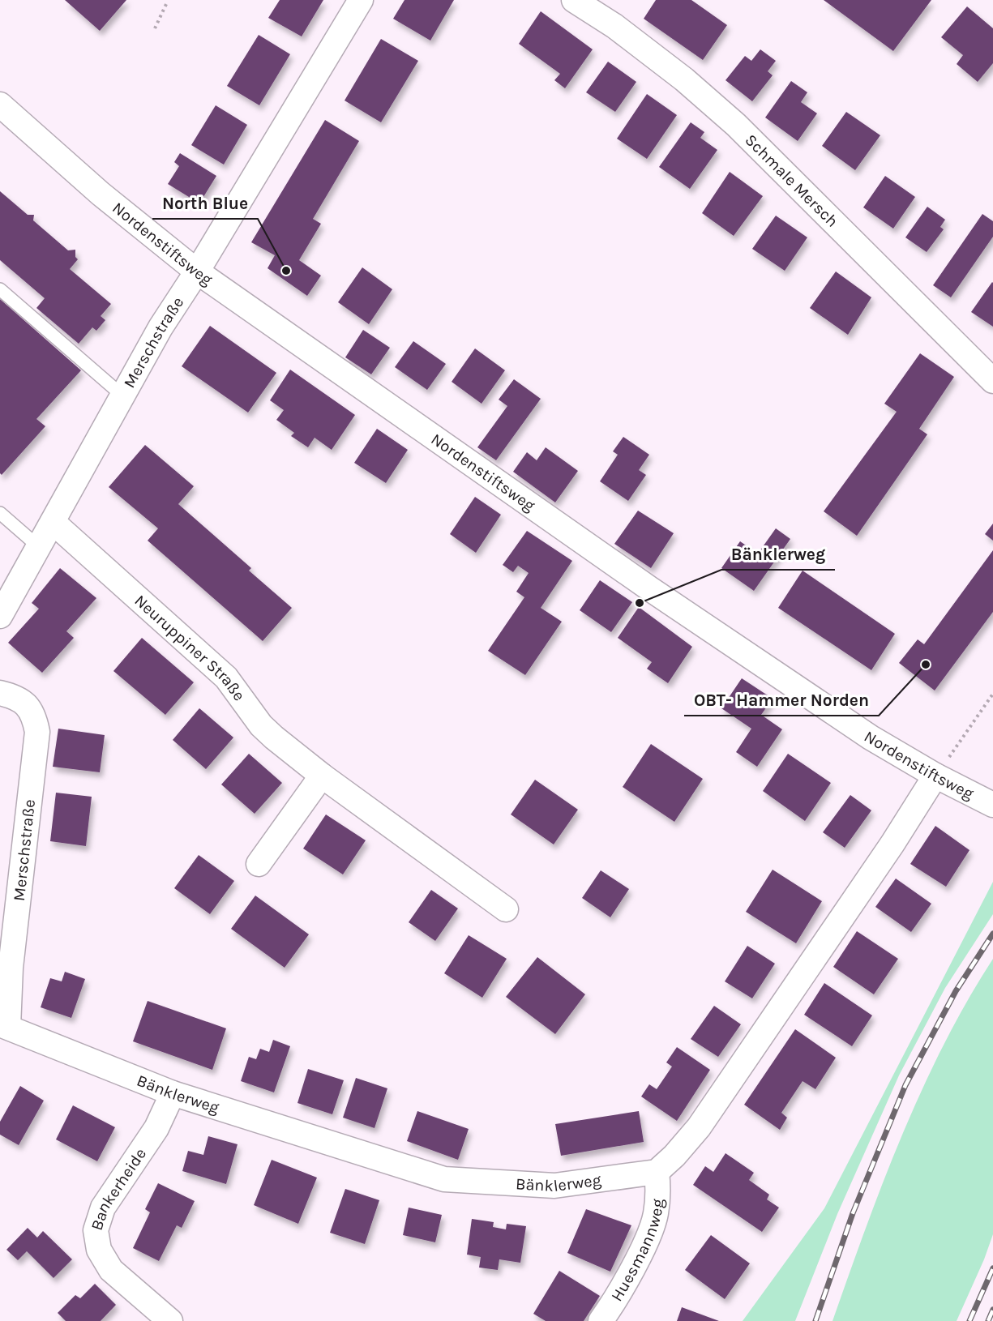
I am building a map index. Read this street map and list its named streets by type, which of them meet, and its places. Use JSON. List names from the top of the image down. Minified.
{"streets":{"street":["Schmale Mersch","Nordenstiftsweg","Merschstraße","Neuruppiner Straße","Bänklerweg","Bankerheide","Huesmannweg"]},"crossings":[["Nordenstiftsweg","Merschstraße"],["Merschstraße","Neuruppiner Straße"],["Merschstraße","Bänklerweg"],["Bänklerweg","Bankerheide"],["Bänklerweg","Huesmannweg"]],"places":["North Blue","Bänklerweg","OBT- Hammer Norden"]}
